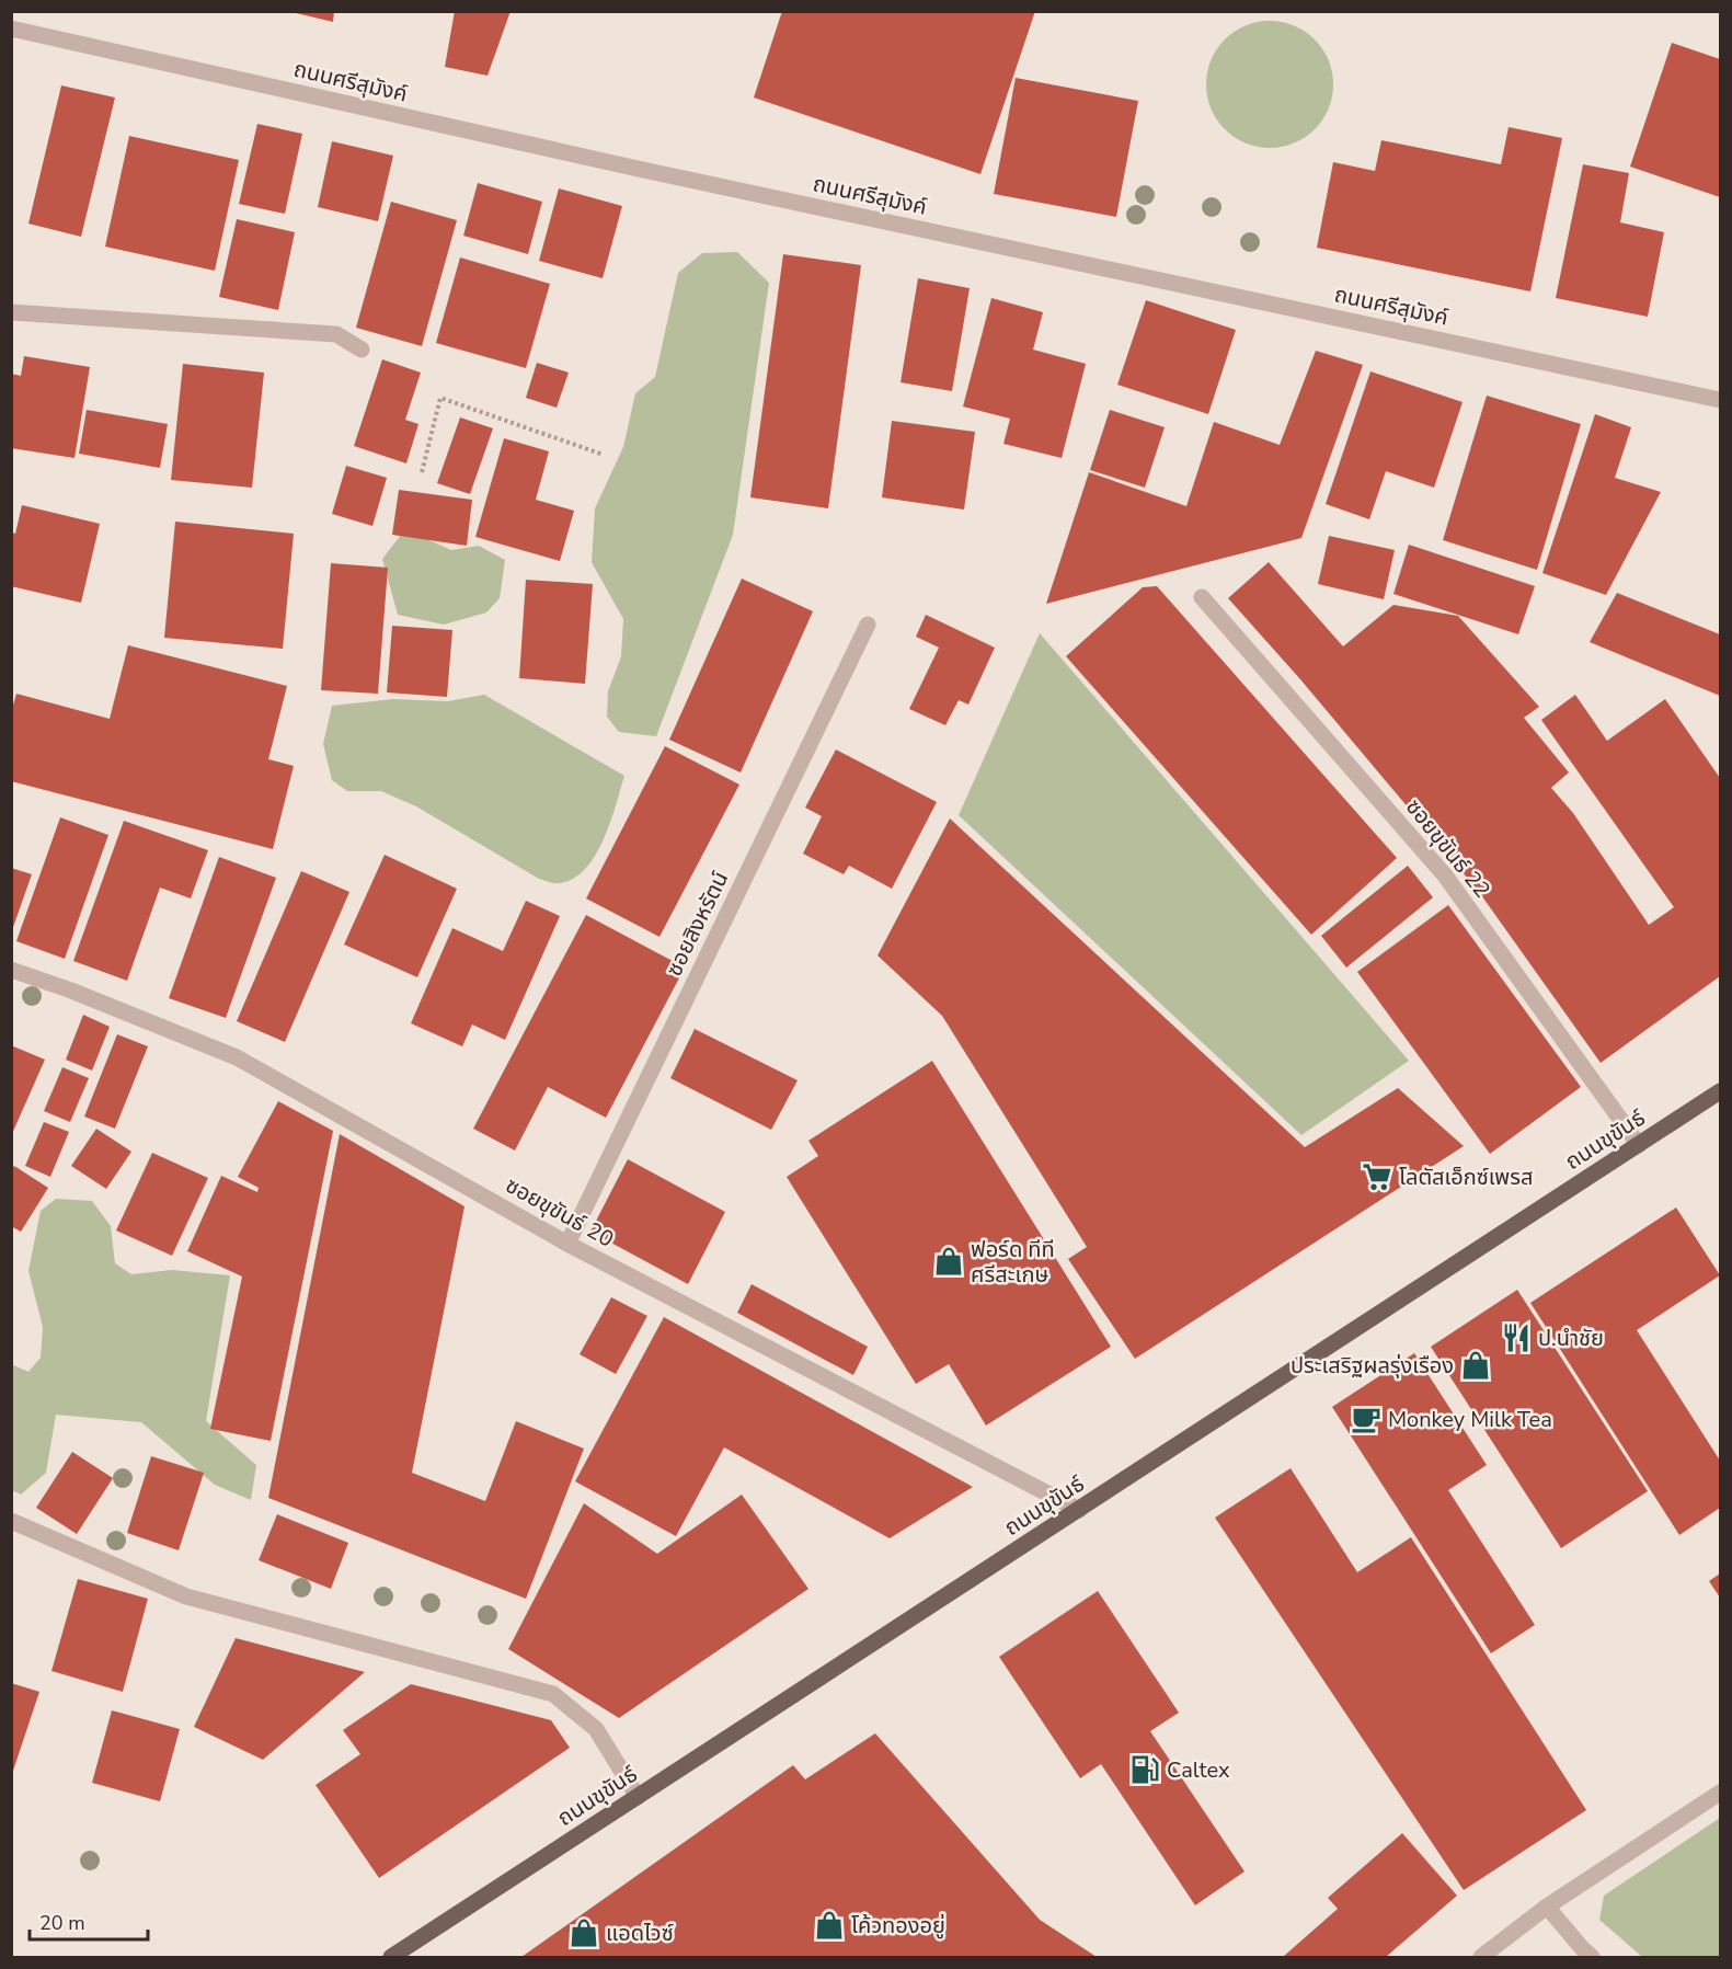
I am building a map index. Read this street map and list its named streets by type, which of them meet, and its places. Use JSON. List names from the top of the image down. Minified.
{"streets":{"main road":["ถนนขุขันธ์"],"street":["ถนนศรีสุมังค์","ซอยขุขันธ์ 22","ซอยสิงหรัตน์","ซอยขุขันธ์ 20"]},"crossings":[["ซอยขุขันธ์ 22","ถนนขุขันธ์"],["ซอยสิงหรัตน์","ซอยขุขันธ์ 20"],["ถนนขุขันธ์","ซอยขุขันธ์ 20"]],"places":{"supermarket":["โลตัสเอ็กซ์เพรส"],"shop":["ฟอร์ด ทีที ศรีสะเกษ","ประเสริฐผลรุ่งเรือง","โค้วทองอยู่","แอดไวซ์"],"restaurant":["ป.นำชัย"],"cafe":["Monkey Milk Tea"],"fuel station":["Caltex"]},"scale_bar":"20 m"}
